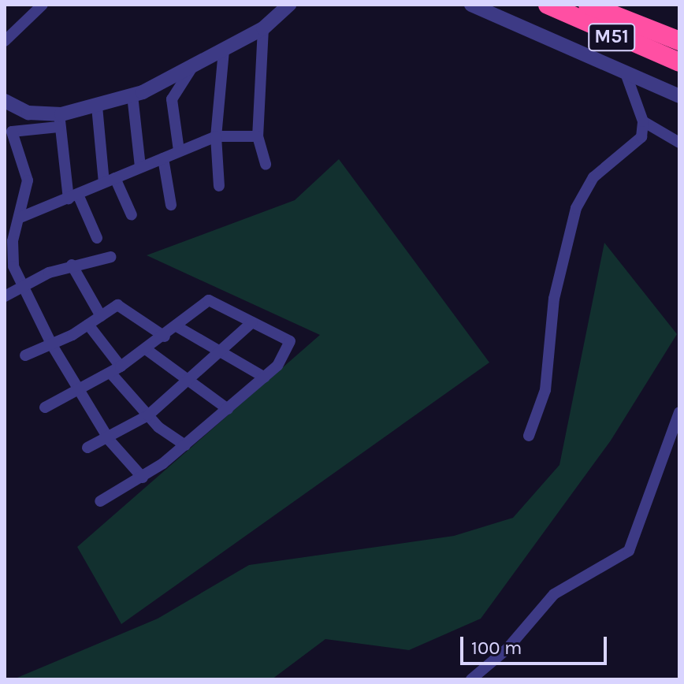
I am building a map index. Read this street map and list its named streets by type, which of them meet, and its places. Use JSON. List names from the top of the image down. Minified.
{"streets":{"highway":["M51"]},"scale_bar":"100 m"}
